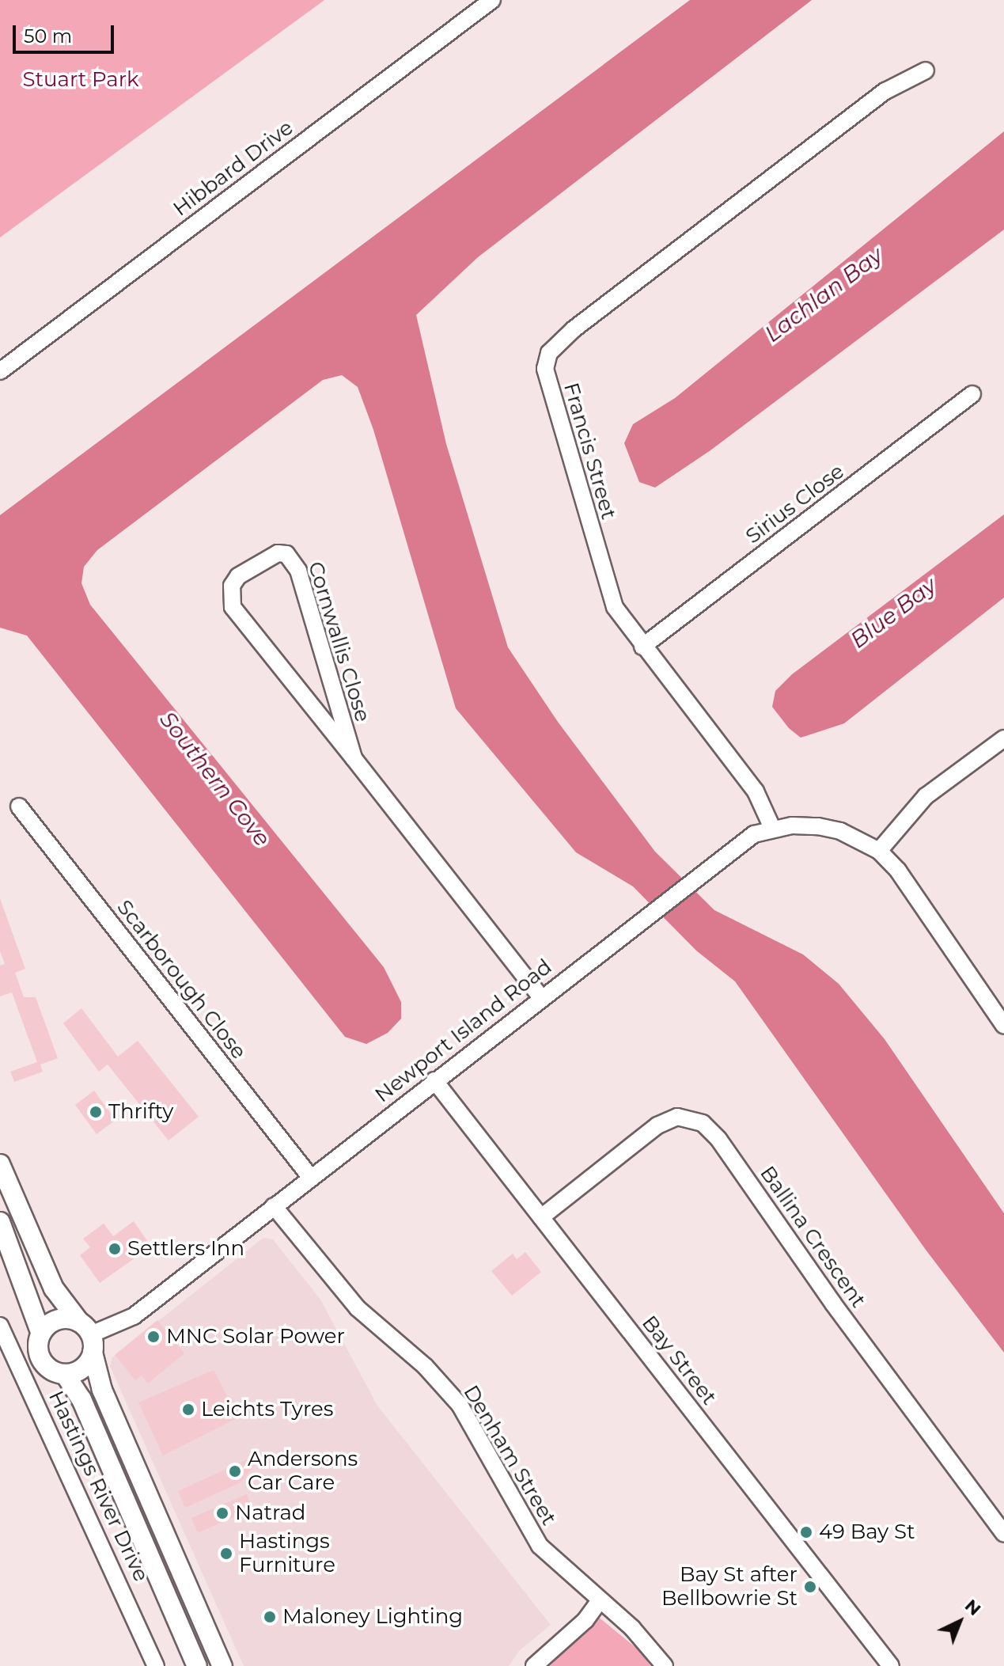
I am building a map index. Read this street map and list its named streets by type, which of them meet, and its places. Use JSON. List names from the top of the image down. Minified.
{"streets":{"main road":["Hastings River Drive"],"street":["Hibbard Drive","Francis Street","Sirius Close","Cornwallis Close","Scarborough Close","Newport Island Road","Ballina Crescent","Bay Street","Denham Street"]},"crossings":[["Francis Street","Sirius Close"],["Francis Street","Newport Island Road"],["Cornwallis Close","Newport Island Road"],["Scarborough Close","Newport Island Road"],["Newport Island Road","Bay Street"],["Newport Island Road","Denham Street"],["Newport Island Road","Hastings River Drive"],["Ballina Crescent","Bay Street"]],"water":["Lachlan Bay","Blue Bay","Southern Cove"],"parks":["Stuart Park"],"places":["Thrifty","Settlers Inn","MNC Solar Power","Leichts Tyres","Andersons Car Care","Natrad","49 Bay St","Hastings Furniture","Bay St after Bellbowrie St","Maloney Lighting"],"scale_bar":"50 m","north":"top right"}
